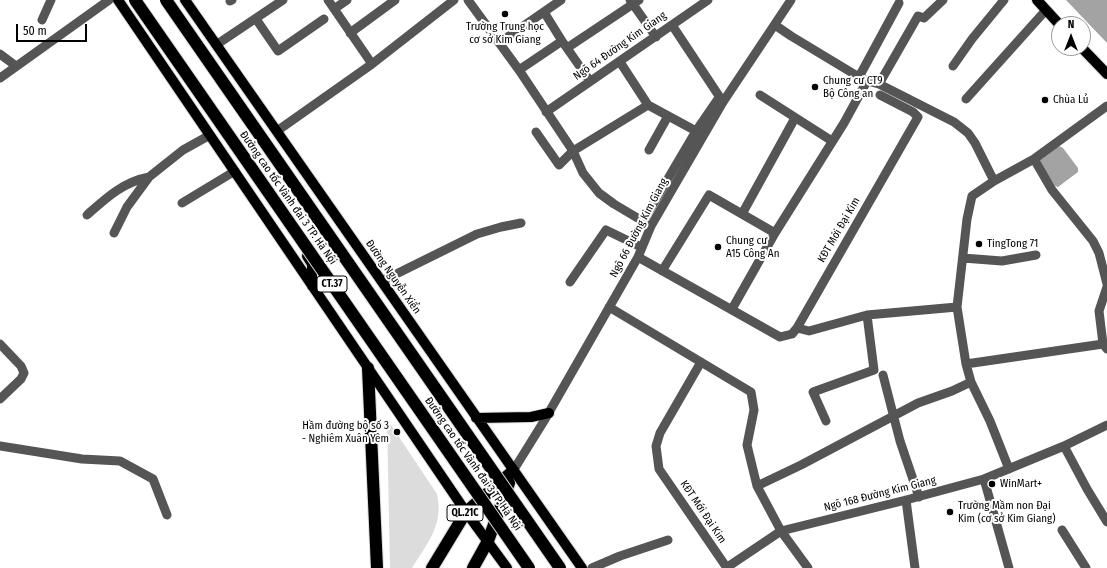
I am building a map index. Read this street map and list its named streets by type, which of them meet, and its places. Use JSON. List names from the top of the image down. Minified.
{"streets":{"highway":["Đường cao tốc Vành đai 3 TP. Hà Nội","CT.37","QL.21C"],"main road":["Đường Nguyễn Xiển"],"street":["Ngõ 64 Đường Kim Giang","Ngõ 66 Đường Kim Giang","KĐT Mới Đại Kim","Ngõ 168 Đường Kim Giang"]},"crossings":[["Ngõ 66 Đường Kim Giang","Đường Nguyễn Xiển"],["Ngõ 66 Đường Kim Giang","QL.21C"],["KĐT Mới Đại Kim","Ngõ 168 Đường Kim Giang"],["Đường Nguyễn Xiển","QL.21C"]],"places":["Trường Trung học cơ sở Kim Giang","Chung cư CT9 Bộ Công an","Chùa Lủ","TingTong 71","Chung cư A15 Công An","Hầm đường bộ số 3 - Nghiêm Xuân Yêm","WinMart+","Trường Mầm non Đại Kim (cơ sở Kim Giang)"],"scale_bar":"50 m","north":"top"}
